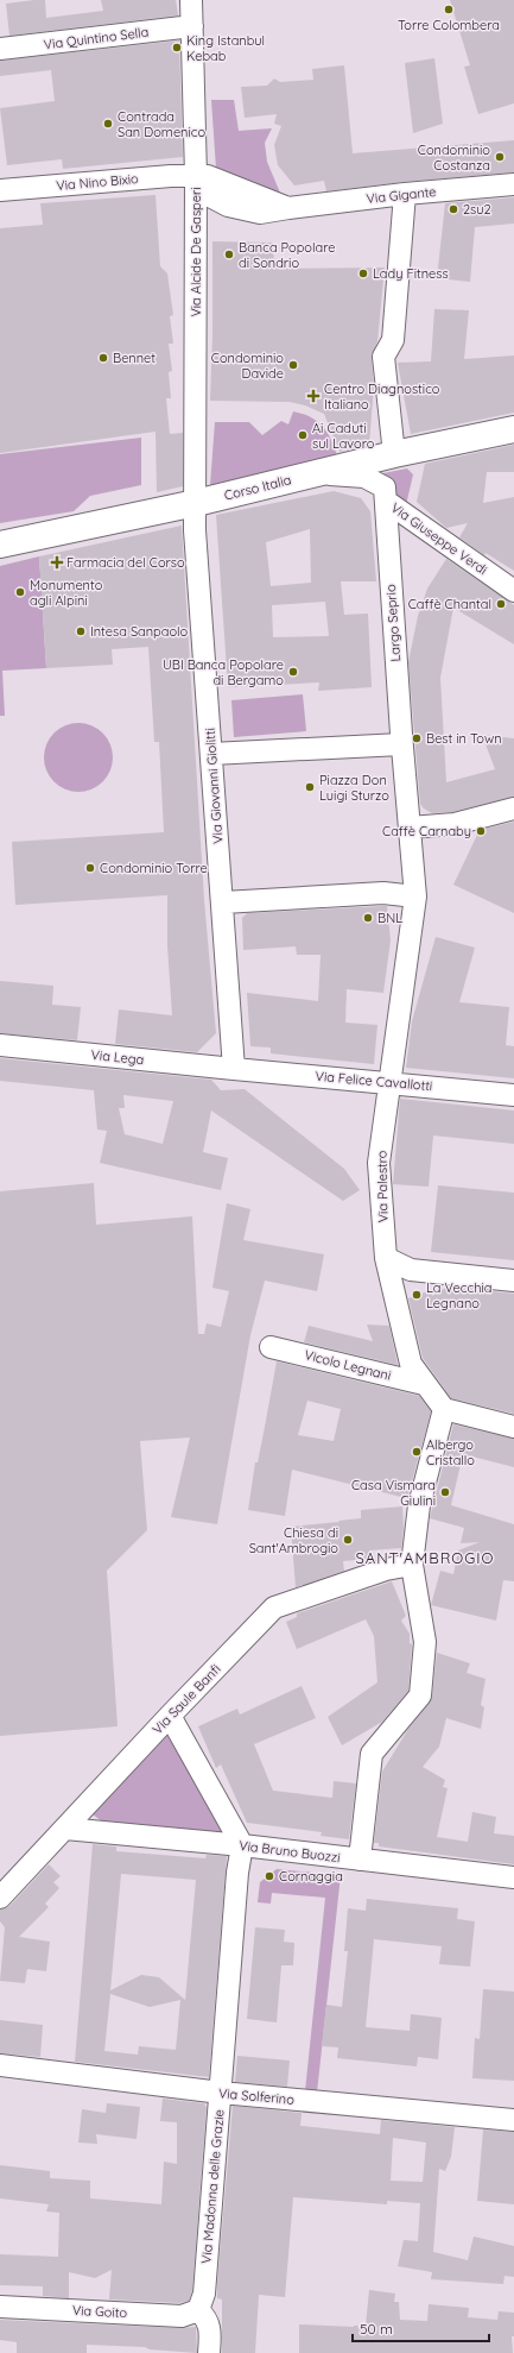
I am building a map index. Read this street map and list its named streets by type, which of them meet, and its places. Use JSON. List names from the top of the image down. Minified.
{"streets":{"street":["Via Quintino Sella","Via Nino Bixio","Via Gigante","Via Alcide De Gasperi","Corso Italia","Via Giuseppe Verdi","Largo Seprio","Via Giovanni Giolitti","Via Lega","Via Felice Cavallotti","Via Palestro","Vicolo Legnani","Via Saule Banfi","Via Bruno Buozzi","Via Solferino","Via Madonna delle Grazie","Via Goito"]},"crossings":[["Via Quintino Sella","Via Alcide De Gasperi"],["Via Nino Bixio","Via Gigante"],["Via Nino Bixio","Via Alcide De Gasperi"],["Via Gigante","Via Alcide De Gasperi"],["Via Alcide De Gasperi","Corso Italia"],["Via Alcide De Gasperi","Via Giovanni Giolitti"],["Corso Italia","Via Giuseppe Verdi"],["Corso Italia","Via Giovanni Giolitti"],["Via Giuseppe Verdi","Largo Seprio"],["Via Giovanni Giolitti","Via Lega"],["Via Giovanni Giolitti","Via Felice Cavallotti"],["Via Lega","Via Felice Cavallotti"],["Via Felice Cavallotti","Via Palestro"],["Via Palestro","Vicolo Legnani"],["Via Saule Banfi","Via Bruno Buozzi"],["Via Bruno Buozzi","Via Madonna delle Grazie"],["Via Solferino","Via Madonna delle Grazie"],["Via Madonna delle Grazie","Via Goito"]],"districts":["SANT'AMBROGIO"],"places":{"other":["Torre Colombera","King Istanbul Kebab","Contrada San Domenico","Condominio Costanza","2su2","Banca Popolare di Sondrio","Lady Fitness","Bennet","Condominio Davide","Ai Caduti sul Lavoro","Monumento agli Alpini","Caffè Chantal","Intesa Sanpaolo","UBI Banca Popolare di Bergamo","Best in Town","Piazza Don Luigi Sturzo","Caffè Carnaby","Condominio Torre","BNL","La Vecchia Legnano","Albergo Cristallo","Casa Vismara Giulini","Chiesa di Sant'Ambrogio","Cornaggia"],"health":["Centro Diagnostico Italiano","Farmacia del Corso"]},"scale_bar":"50 m"}
